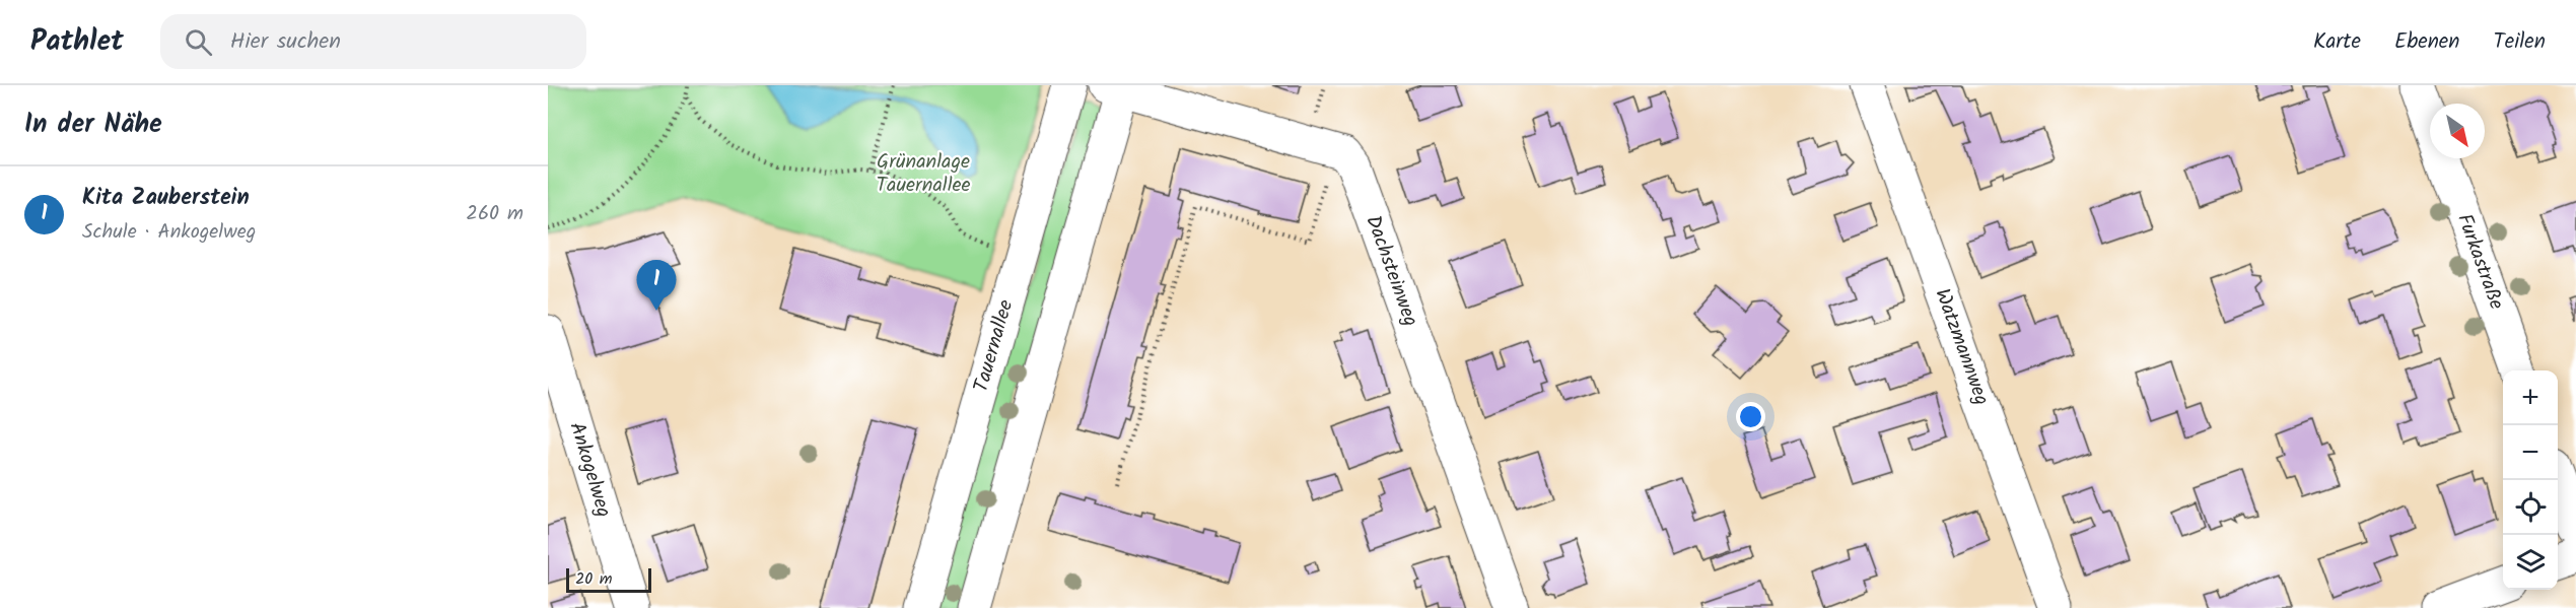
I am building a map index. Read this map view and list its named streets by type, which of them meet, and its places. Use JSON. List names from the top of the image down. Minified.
{"streets":{"street":["Furkastraße","Dachsteinweg","Tauernallee","Watzmannweg","Ankogelweg"]},"parks":["Grünanlage Tauernallee"],"scale_bar":"20 m","north":"bottom right","page":{"header":"Pathlet","search":"Hier suchen","nav":["Karte","Ebenen","Teilen"],"heading":"In der Nähe","list":[{"mark":"1","name":"Kita Zauberstein","note":"Schule · Ankogelweg","value":"260 m"}],"pins":"1","map_buttons":["+","−"],"scale":"20 m"}}
